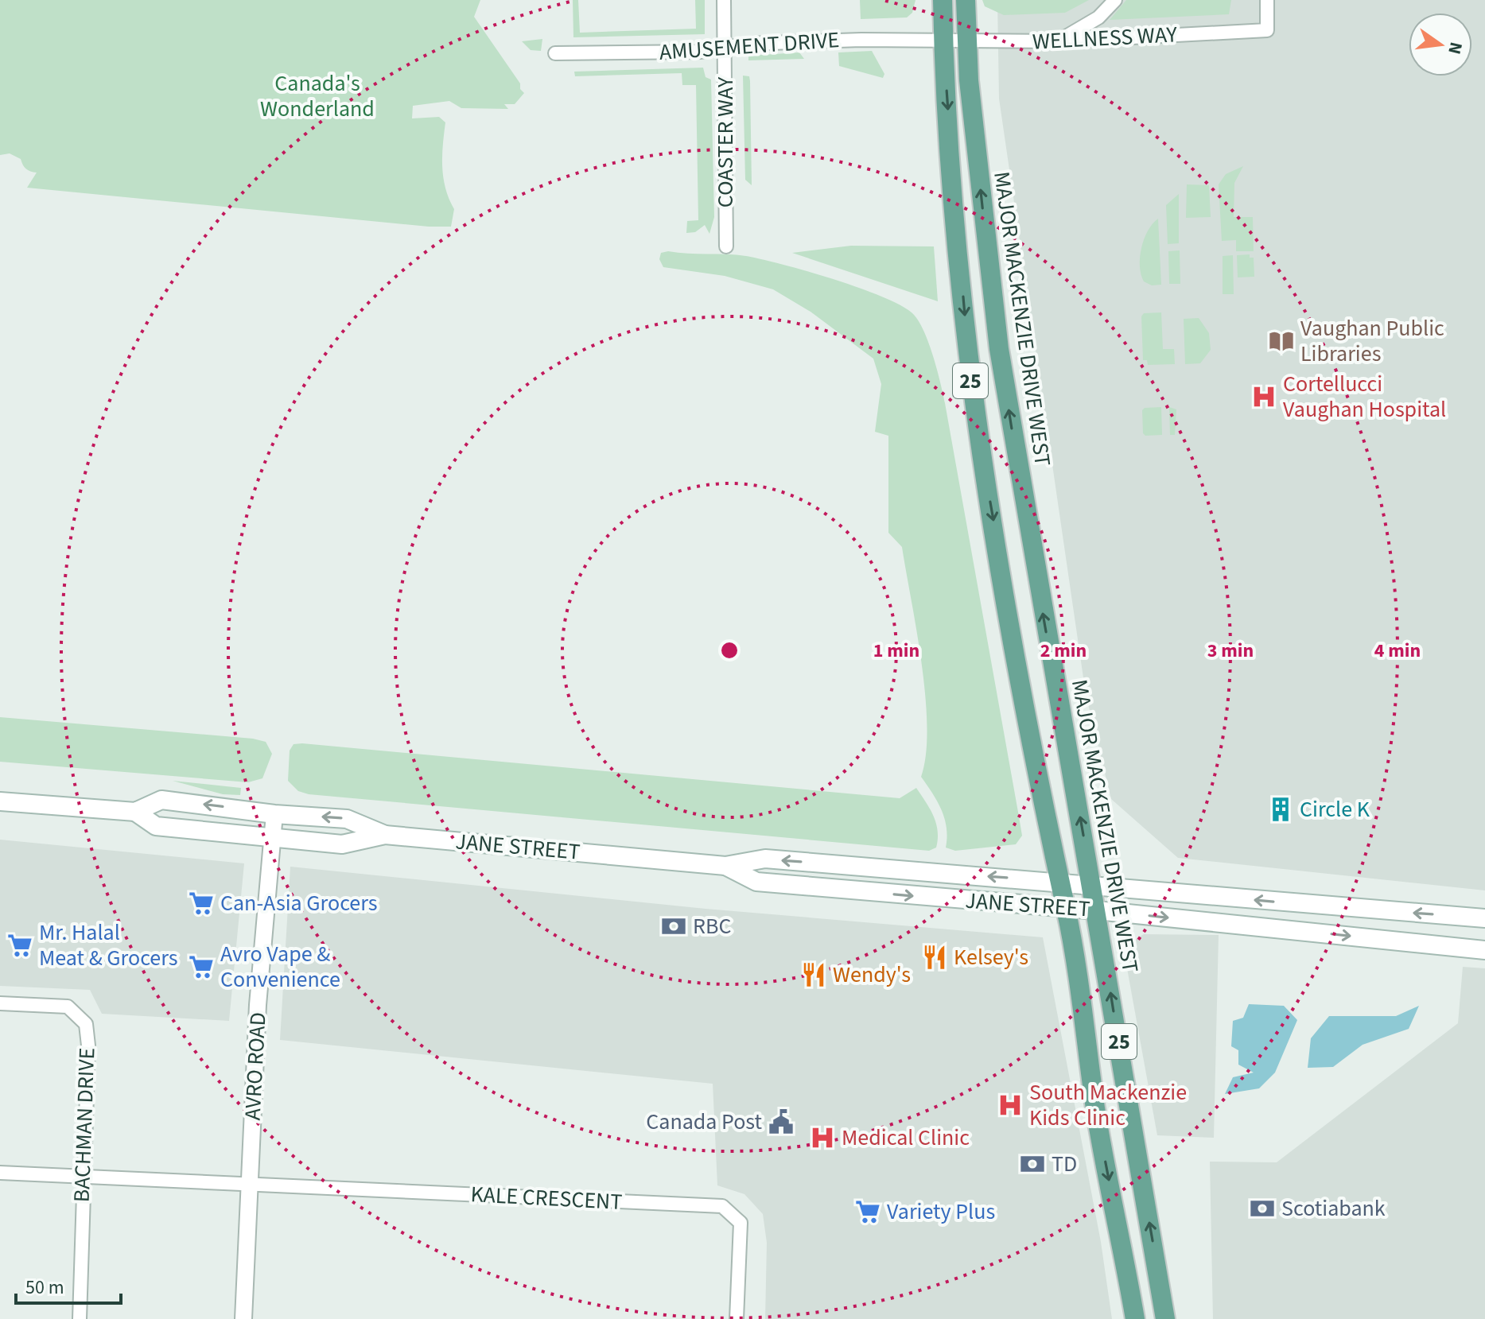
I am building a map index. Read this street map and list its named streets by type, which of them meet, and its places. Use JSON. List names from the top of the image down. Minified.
{"streets":{"main road":["MAJOR MACKENZIE DRIVE WEST","25","JANE STREET"],"street":["WELLNESS WAY","AMUSEMENT DRIVE","COASTER WAY","AVRO ROAD","BACHMAN DRIVE","KALE CRESCENT"]},"crossings":[["WELLNESS WAY","AMUSEMENT DRIVE"],["WELLNESS WAY","MAJOR MACKENZIE DRIVE WEST"],["WELLNESS WAY","25"],["AMUSEMENT DRIVE","COASTER WAY"],["AMUSEMENT DRIVE","25"],["MAJOR MACKENZIE DRIVE WEST","JANE STREET"],["25","JANE STREET"],["JANE STREET","AVRO ROAD"],["AVRO ROAD","KALE CRESCENT"],["BACHMAN DRIVE","KALE CRESCENT"]],"parks":["Canada's Wonderland"],"places":{"library":["Vaughan Public Libraries"],"hospital":["Cortellucci Vaughan Hospital","South Mackenzie Kids Clinic","Medical Clinic"],"building":["Circle K"],"supermarket":["Can-Asia Grocers","Mr. Halal Meat & Grocers","Avro Vape & Convenience","Variety Plus"],"bank":["RBC","TD","Scotiabank"],"restaurant":["Kelsey's","Wendy's"],"public building":["Canada Post"]},"scale_bar":"50 m","north":"right","rings":["1 min","2 min","3 min","4 min"]}
